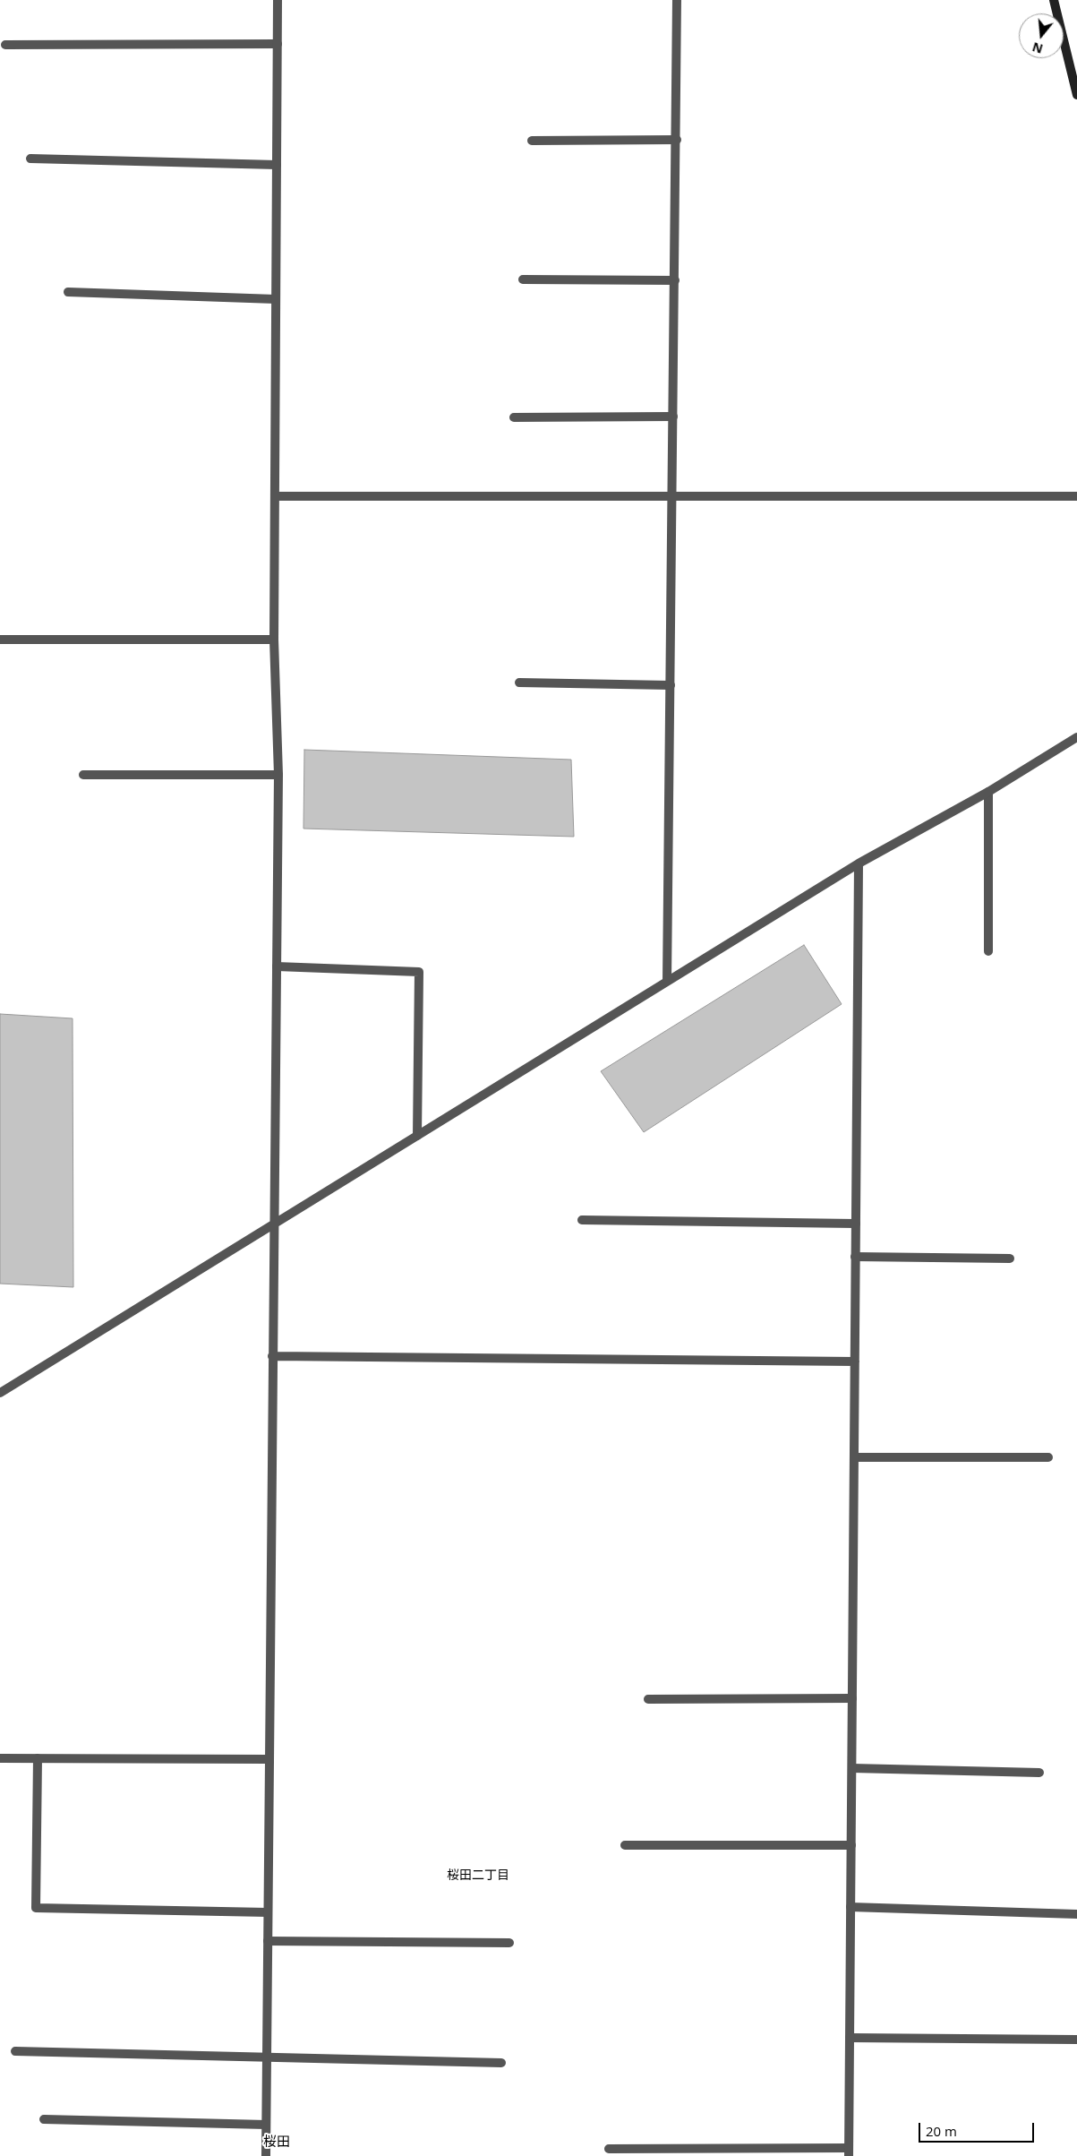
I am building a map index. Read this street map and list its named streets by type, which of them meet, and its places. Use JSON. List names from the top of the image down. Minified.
{"districts":["桜田二丁目","桜田"],"scale_bar":"20 m","north":"bottom"}
